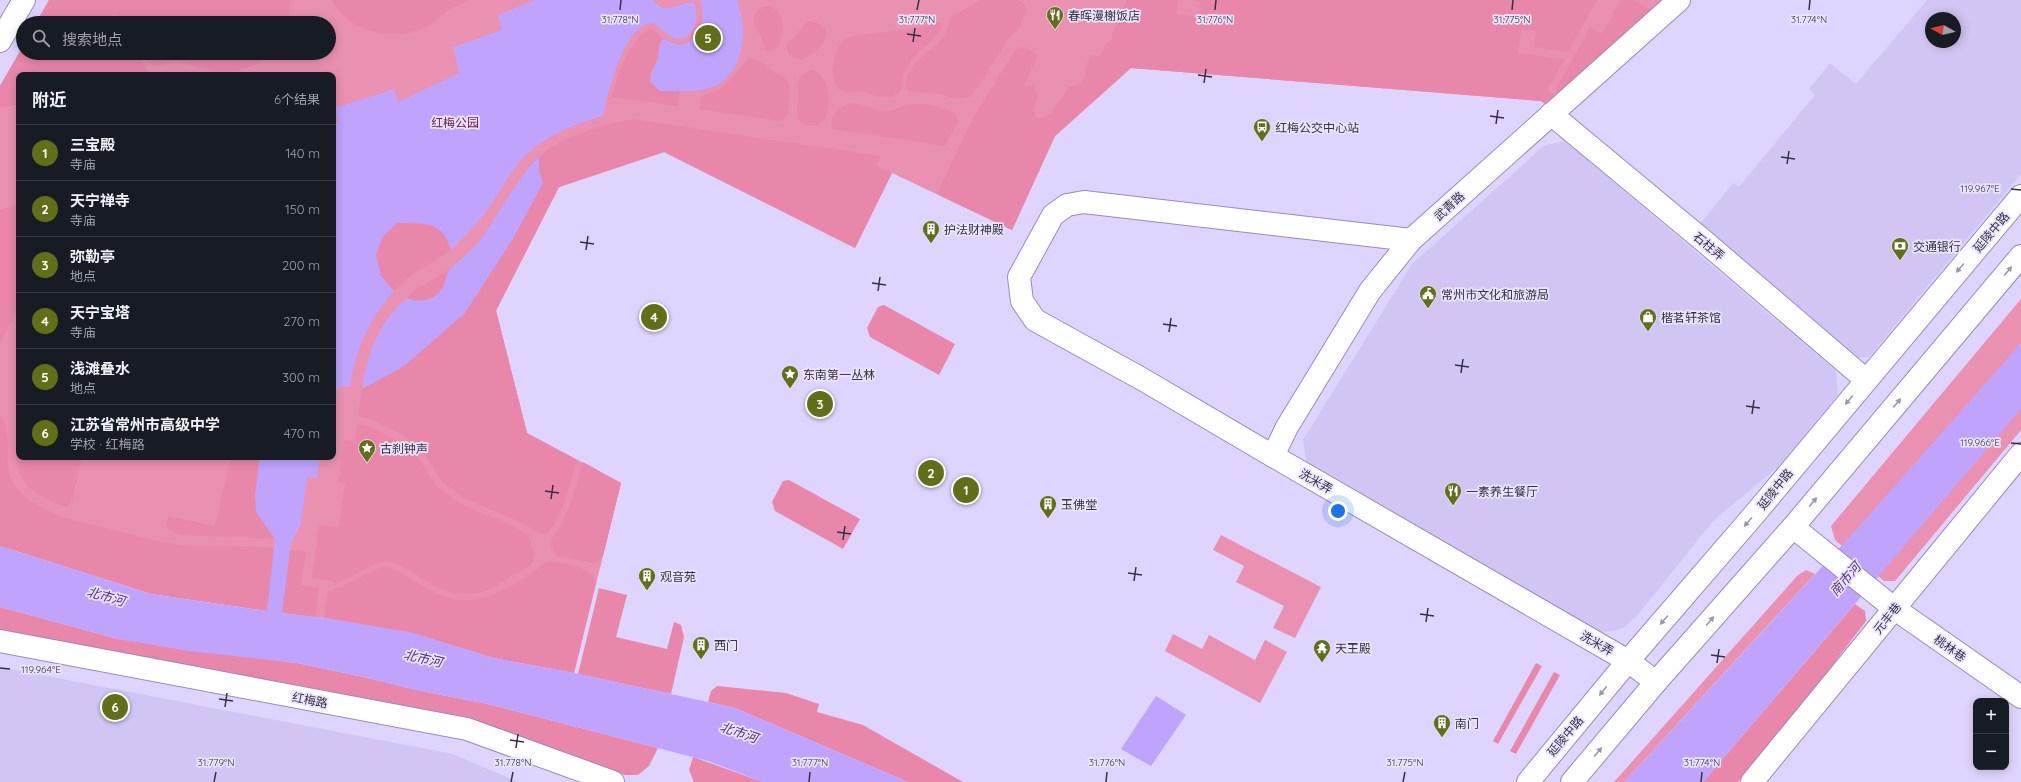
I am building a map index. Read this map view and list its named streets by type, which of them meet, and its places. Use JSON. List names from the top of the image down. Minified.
{"streets":{"street":["武青路","延陵中路","石柱弄","洗米弄","元丰巷","桃林巷","红梅路"]},"crossings":[["武青路","石柱弄"],["武青路","洗米弄"],["延陵中路","石柱弄"],["延陵中路","洗米弄"],["元丰巷","桃林巷"]],"water":["南市河","北市河"],"parks":["红梅公园"],"places":{"restaurant":["春晖漫榭饭店","一素养生餐厅"],"bus stop":["红梅公交中心站"],"building":["护法财神殿","玉佛堂","观音苑","西门","南门"],"bank":["交通银行"],"public building":["常州市文化和旅游局"],"shop":["楷茗轩茶馆"],"place":["东南第一丛林","古刹钟声"],"temple":["天王殿"]},"north":"left","page":{"search":"搜索地点","pins":["5","4","3","2","1","6"],"heading":["附近","6个结果"],"list":[{"mark":"1","name":"三宝殿","note":"寺庙","value":"140 m"},{"mark":"2","name":"天宁禅寺","note":"寺庙","value":"150 m"},{"mark":"3","name":"弥勒亭","note":"地点","value":"200 m"},{"mark":"4","name":"天宁宝塔","note":"寺庙","value":"270 m"},{"mark":"5","name":"浅滩叠水","note":"地点","value":"300 m"},{"mark":"6","name":"江苏省常州市高级中学","note":"学校 · 红梅路","value":"470 m"}],"map_buttons":["+","−"]},"coordinates":["31.778°N","31.777°N","31.776°N","31.775°N","31.774°N","119.967°E","119.966°E","119.964°E","31.779°N"]}
